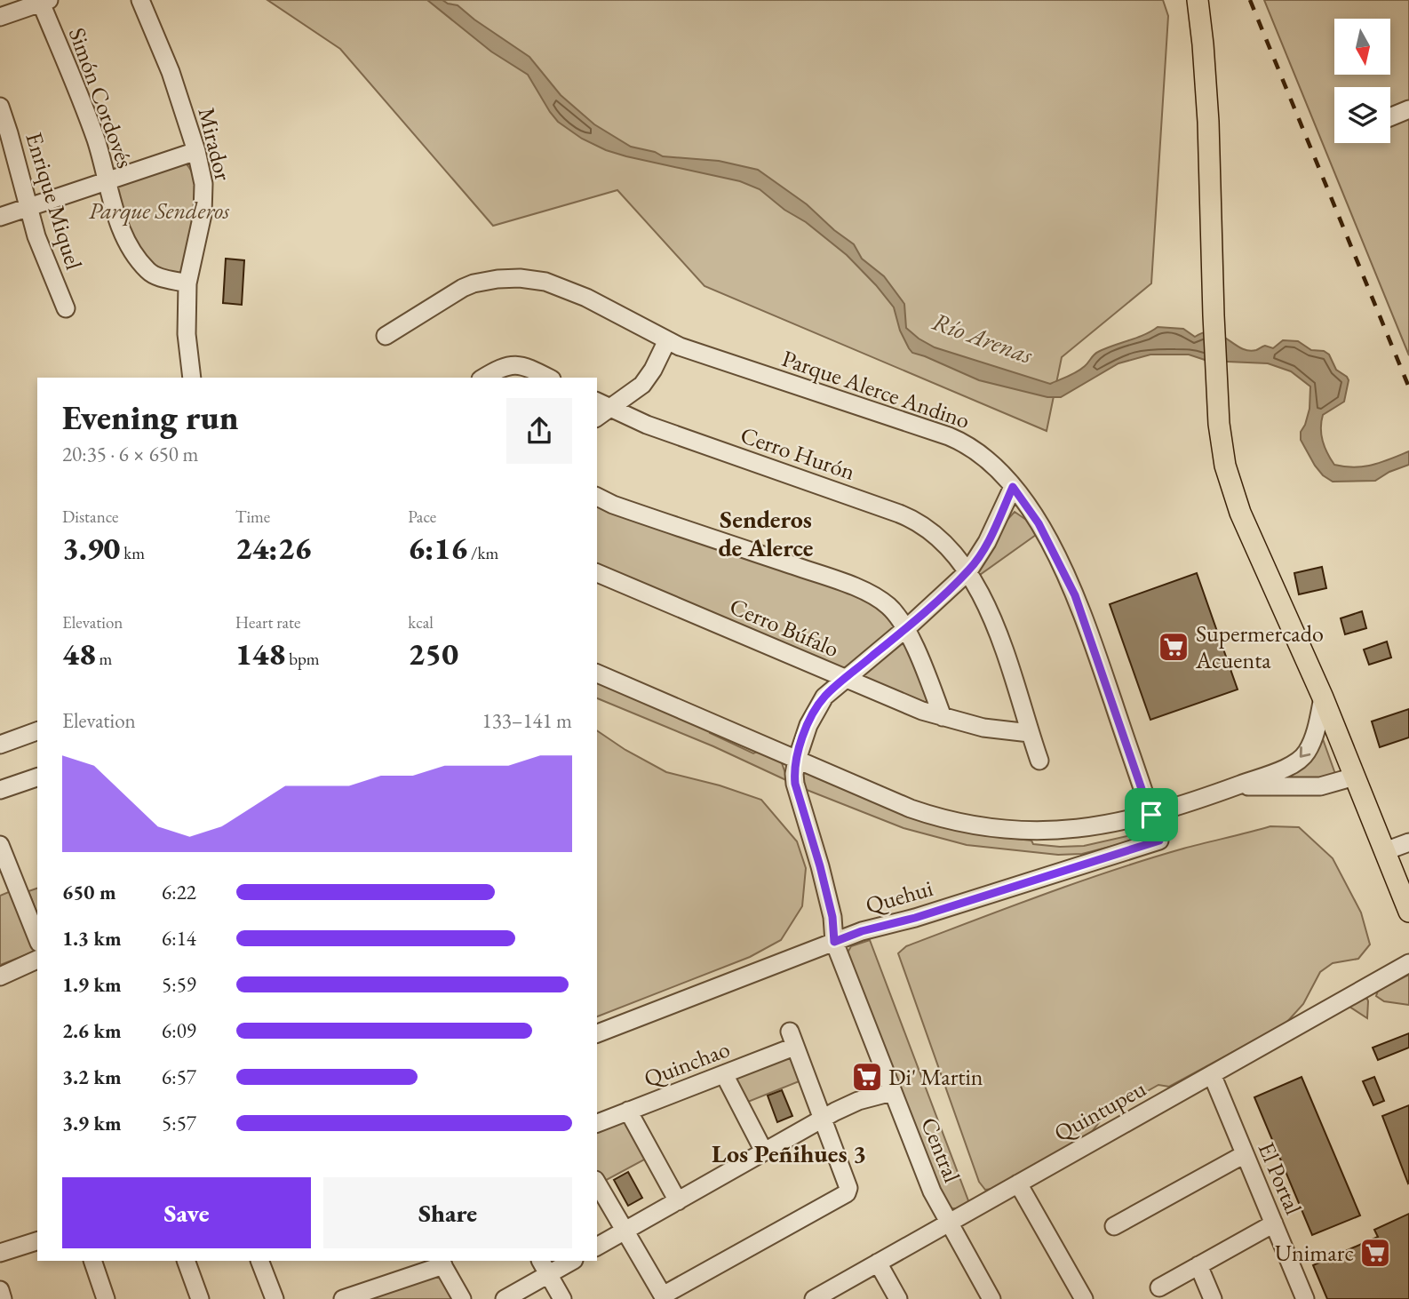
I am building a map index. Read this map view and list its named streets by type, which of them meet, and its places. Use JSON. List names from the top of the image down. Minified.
{"streets":{"street":["Simón Cordovés","Mirador","Enrique Miquel","Parque Alerce Andino","Cerro Hurón","Cerro Búfalo","Quehui","Quinchao","Quintupeu","Central","El Portal"]},"crossings":[["Simón Cordovés","Mirador"],["Parque Alerce Andino","Quehui"],["Cerro Hurón","Cerro Búfalo"],["Quehui","Central"],["Quintupeu","Central"],["Quintupeu","El Portal"]],"districts":["Senderos de Alerce","Los Peñihues 3"],"water":["Río Arenas"],"parks":["Parque Senderos"],"places":{"supermarket":["Supermercado Acuenta","Di' Martin","Unimarc"]},"north":"bottom","page":{"heading":["Evening run","20:35 · 6 × 650 m"],"stats":[["Distance","3.90 km"],["Time","24:26"],["Pace","6:16 /km"],["Elevation","48 m"],["Heart rate","148 bpm"],["kcal","250"]],"chart":["Elevation","133–141 m"],"list":[{"name":"650 m","note":"6:22"},{"name":"1.3 km","note":"6:14"},{"name":"1.9 km","note":"5:59"},{"name":"2.6 km","note":"6:09"},{"name":"3.2 km","note":"6:57"},{"name":"3.9 km","note":"5:57"}],"buttons":["Save","Share"]}}
